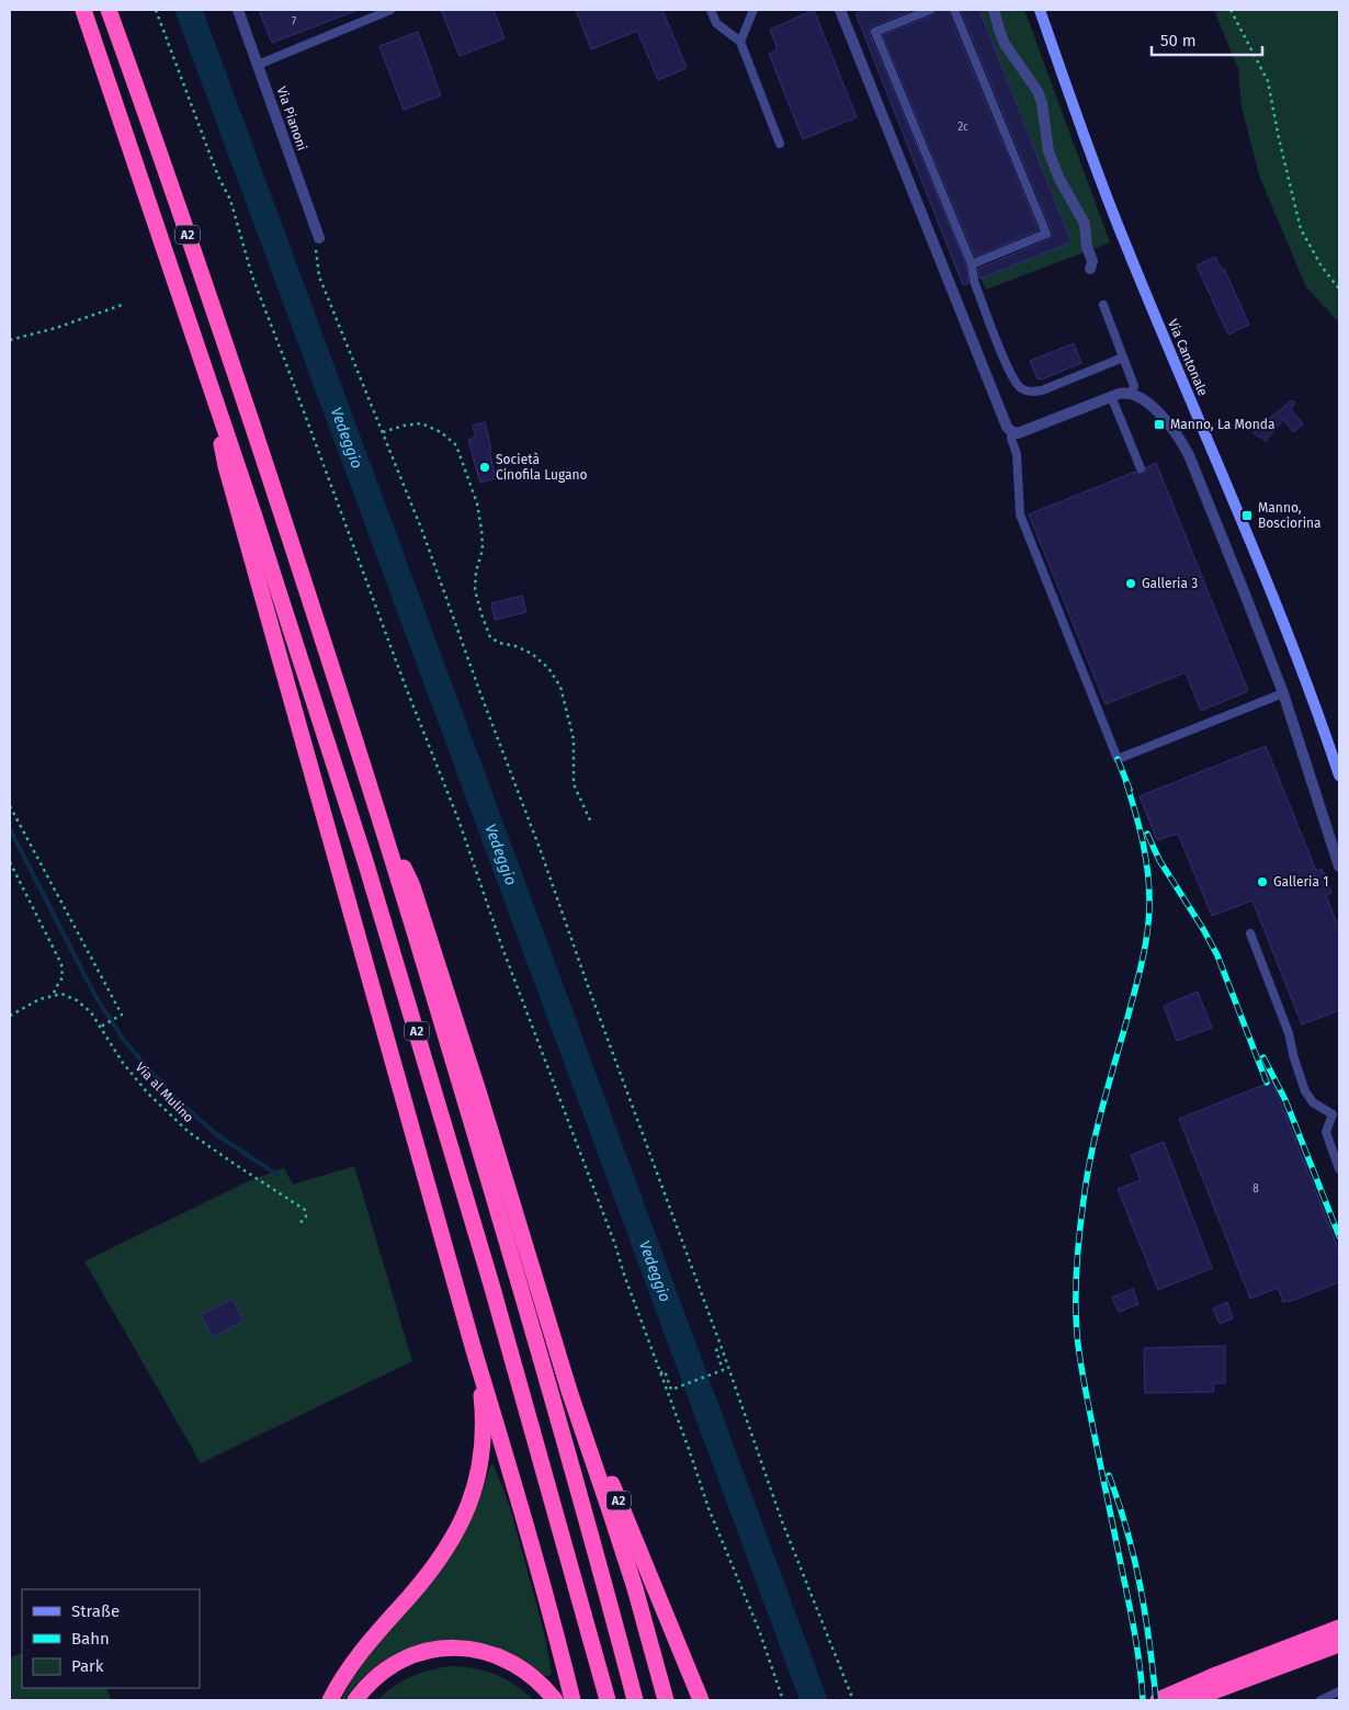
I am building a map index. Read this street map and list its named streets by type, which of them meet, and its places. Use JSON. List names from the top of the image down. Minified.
{"streets":{"highway":["A2"],"main road":["Via Cantonale"],"street":["Via Pianoni"],"path":["Via al Mulino"]},"water":["Vedeggio"],"places":{"transit":["Manno, La Monda","Manno, Bosciorina"],"other":["Società Cinofila Lugano","Galleria 3","Galleria 1"]},"house_numbers":["7","2c","8"],"legend":["Straße","Bahn","Park"],"scale_bar":"50 m"}
